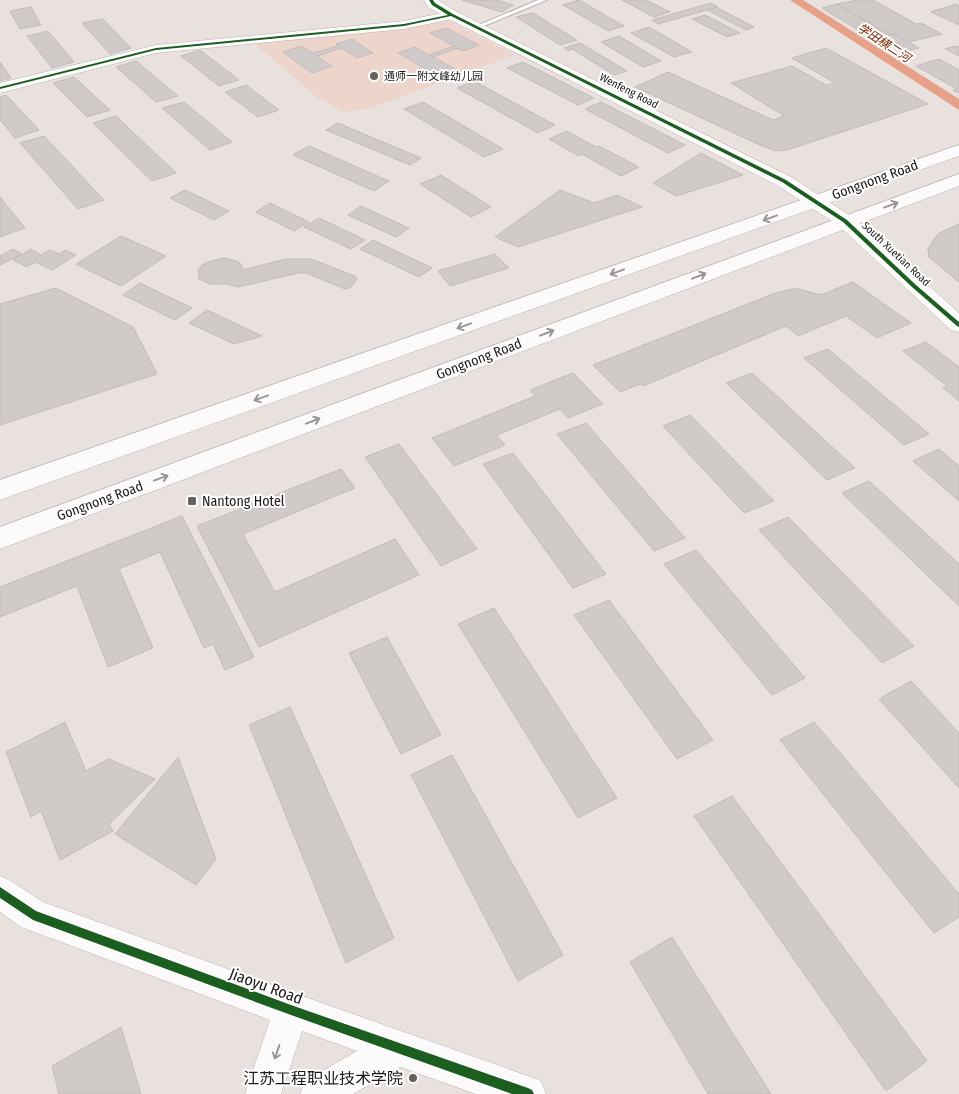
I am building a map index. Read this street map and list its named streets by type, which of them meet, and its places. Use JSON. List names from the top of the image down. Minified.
{"streets":{"main road":["Wenfeng Road","Gongnong Road","South Xuetian Road"],"street":["Jiaoyu Road"]},"crossings":[["Wenfeng Road","Gongnong Road"],["Wenfeng Road","South Xuetian Road"],["Gongnong Road","South Xuetian Road"]],"water":["学田横二河"],"places":{"other":["通师一附文峰幼儿园","江苏工程职业技术学院"],"transit":["Nantong Hotel"]}}
